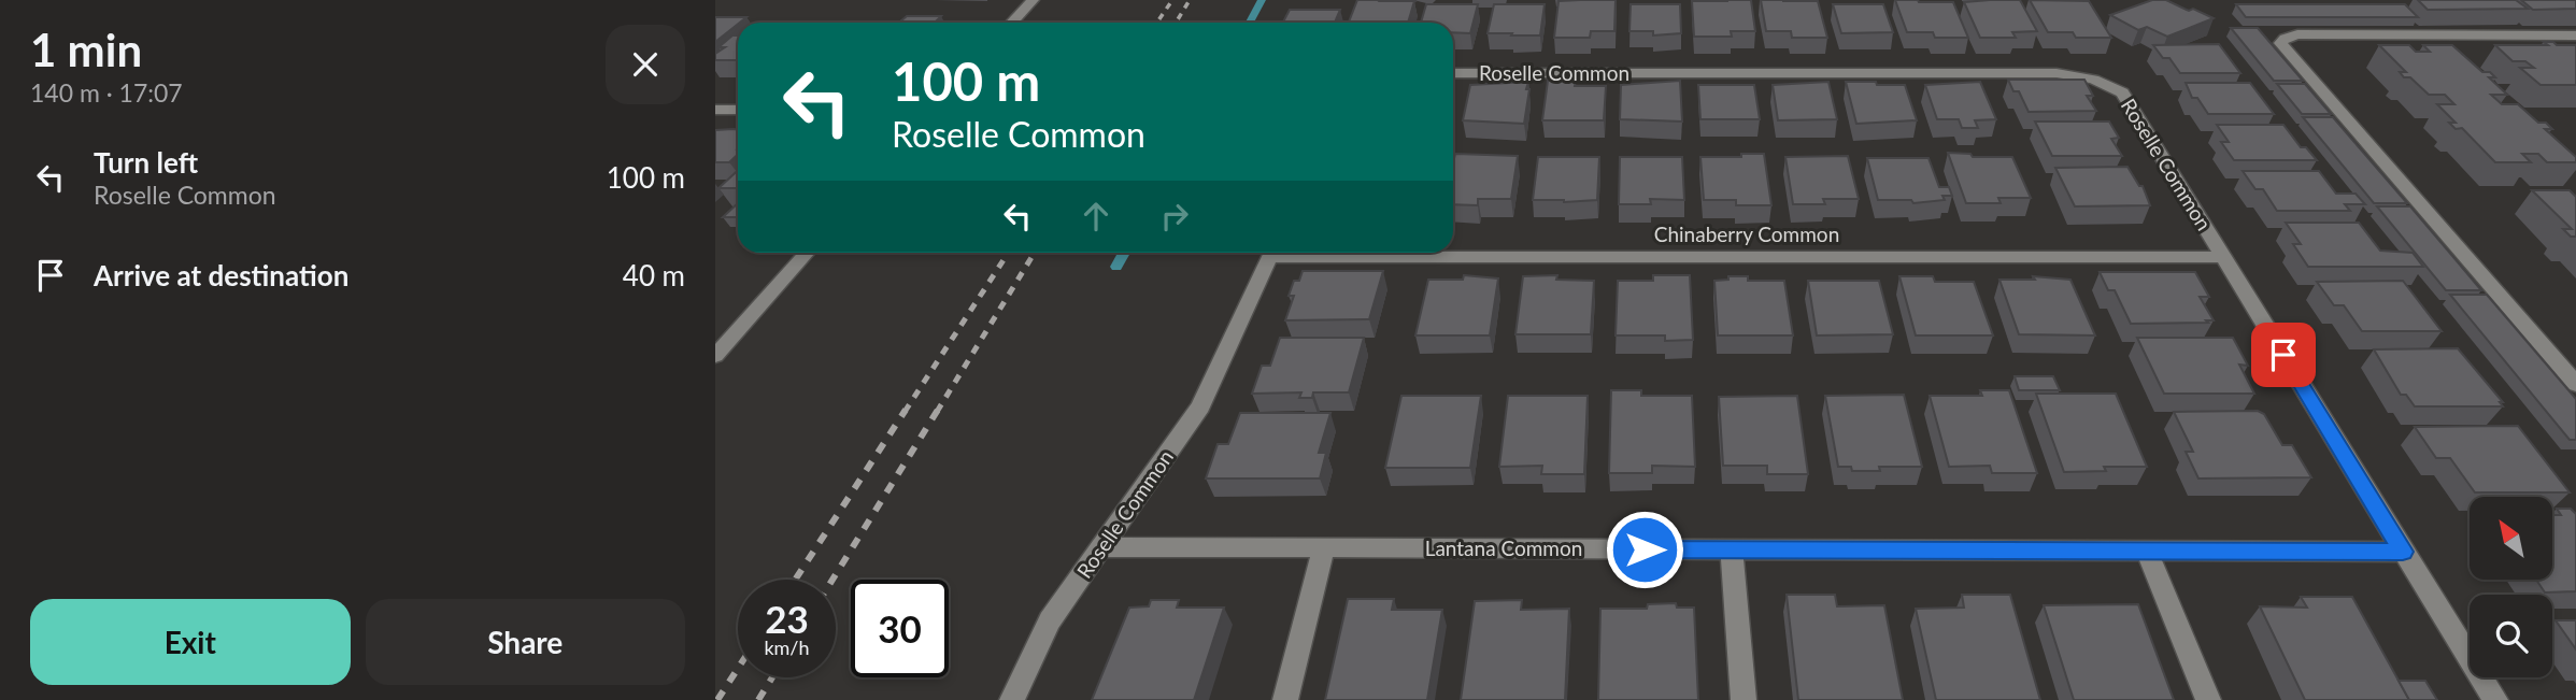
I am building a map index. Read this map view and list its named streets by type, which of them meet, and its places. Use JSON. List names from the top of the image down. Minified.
{"streets":{"street":["Roselle Common","Chinaberry Common","Lantana Common"]},"crossings":[["Roselle Common","Chinaberry Common"],["Roselle Common","Lantana Common"]],"north":"top left","page":{"heading":["1 min","140 m · 17:07"],"turn":["100 m","Roselle Common"],"list":[{"name":"Turn left","note":"Roselle Common","value":"100 m"},{"name":"Arrive at destination","value":"40 m"}],"speed":"23 km/h","limit":"30","buttons":["Exit","Share"]}}
